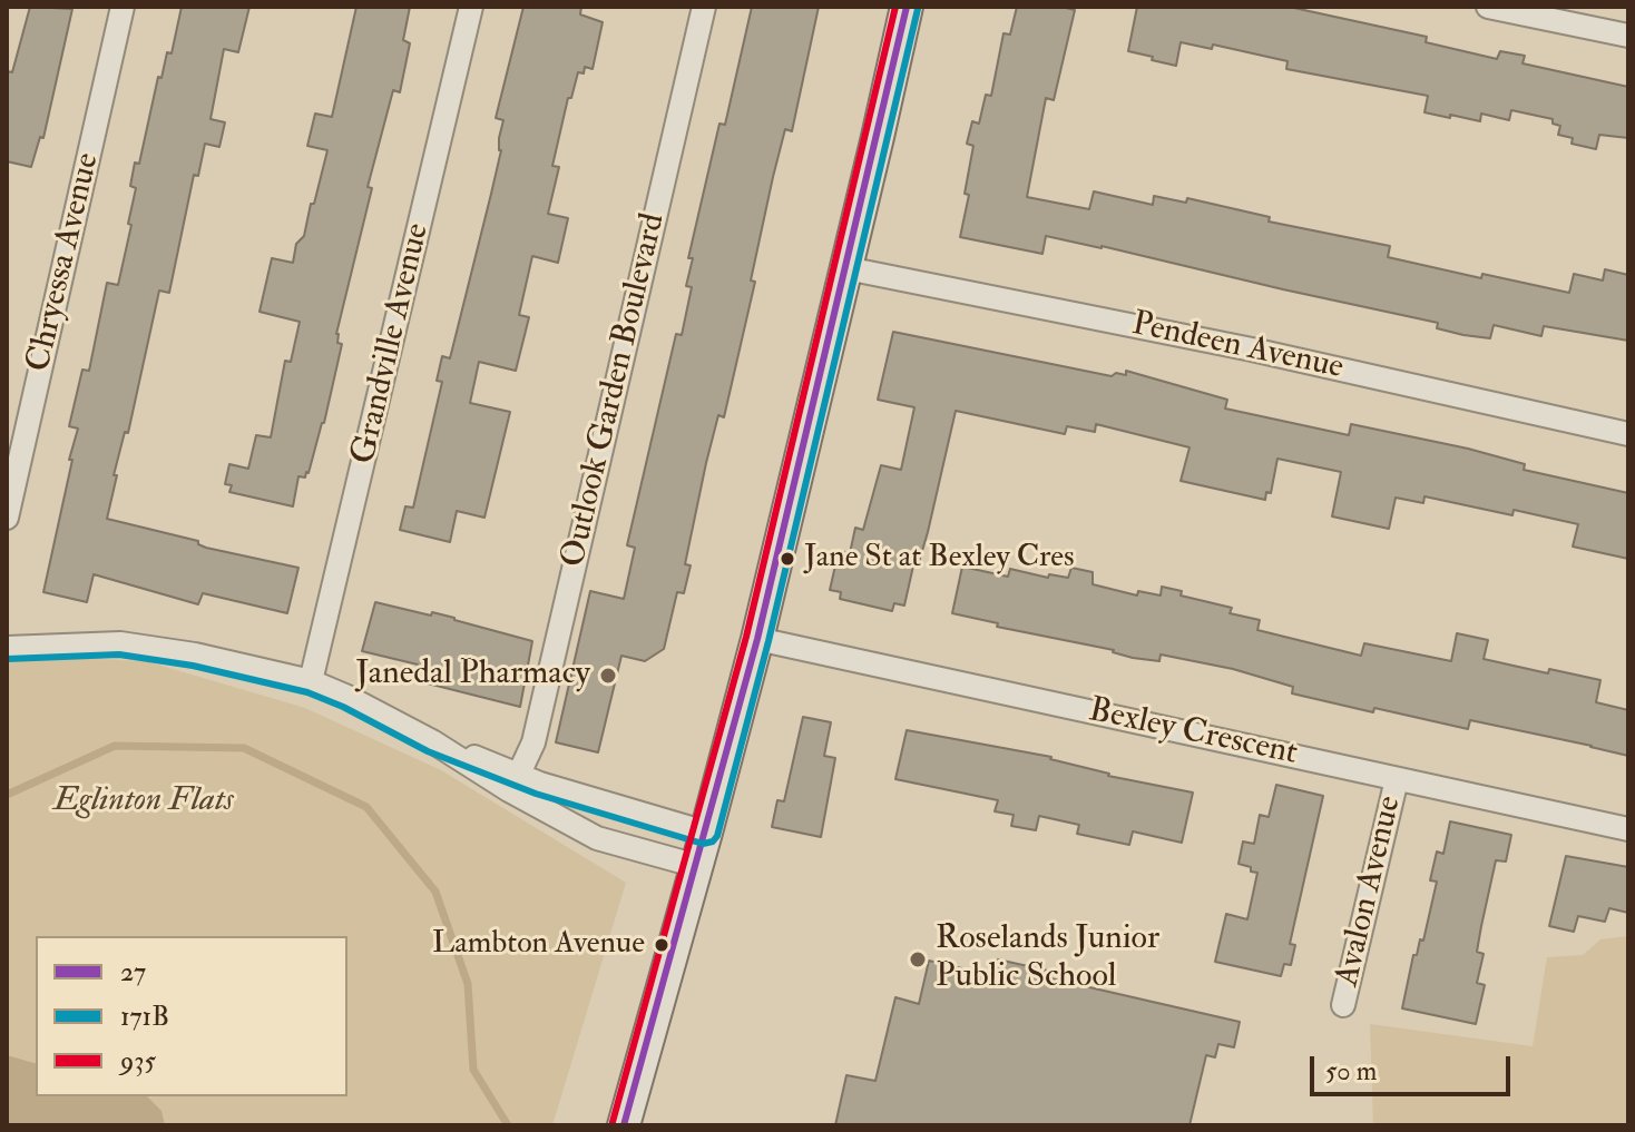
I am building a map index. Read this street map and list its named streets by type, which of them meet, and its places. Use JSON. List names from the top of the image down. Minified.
{"streets":{"street":["Chryessa Avenue","Grandville Avenue","Pendeen Avenue","Outlook Garden Boulevard","Bexley Crescent","Avalon Avenue"]},"crossings":[["Bexley Crescent","Avalon Avenue"]],"parks":["Eglinton Flats"],"places":["Jane St at Bexley Cres","Janedal Pharmacy","Lambton Avenue","Roselands Junior Public School"],"lines":["transit line 27","transit line 935","transit line 171B"],"legend":["27","171B","935"],"scale_bar":"50 m"}
